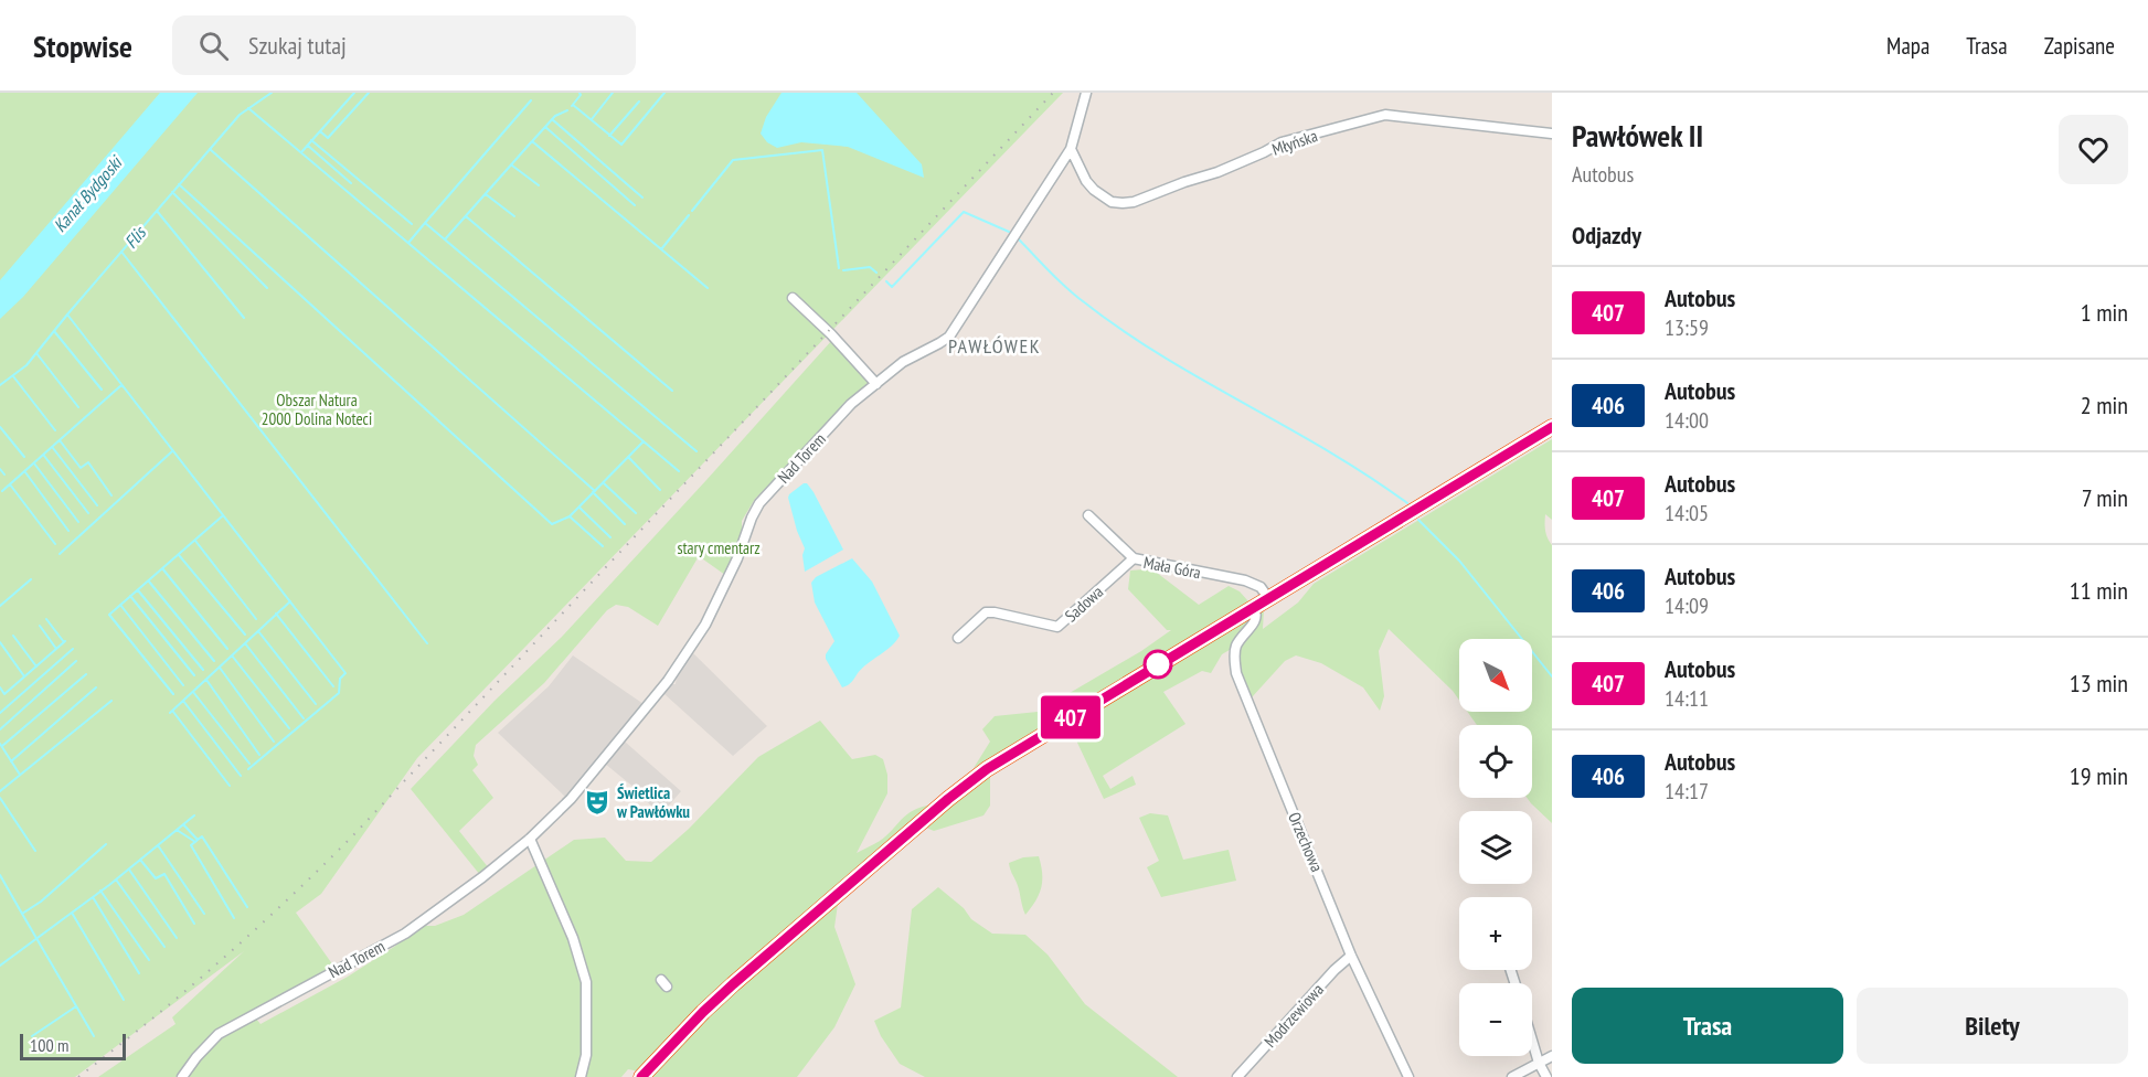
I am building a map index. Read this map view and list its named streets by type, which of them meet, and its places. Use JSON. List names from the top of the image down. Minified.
{"streets":{"street":["Młyńska","Nad Torem","Mała Góra","Sadowa","Orzechowa","Modrzewiowa"]},"crossings":[["Młyńska","Nad Torem"],["Mała Góra","Sadowa"],["Orzechowa","Modrzewiowa"]],"districts":["PAWŁÓWEK"],"water":["Kanał Bydgoski","Flis"],"parks":["Obszar Natura 2000 Dolina Noteci","stary cmentarz"],"places":{"theatre":["Świetlica w Pawłówku"]},"lines":["bus line 407"],"scale_bar":"100 m","north":"bottom right","page":{"header":"Stopwise","search":"Szukaj tutaj","nav":["Mapa","Trasa","Zapisane"],"on_map":"407","heading":[["Pawłówek II","Autobus"],"Odjazdy"],"list":[{"mark":"407","name":"Autobus","note":"13:59","value":"1 min"},{"mark":"406","name":"Autobus","note":"14:00","value":"2 min"},{"mark":"407","name":"Autobus","note":"14:05","value":"7 min"},{"mark":"406","name":"Autobus","note":"14:09","value":"11 min"},{"mark":"407","name":"Autobus","note":"14:11","value":"13 min"},{"mark":"406","name":"Autobus","note":"14:17","value":"19 min"}],"map_buttons":["+","−"],"buttons":["Trasa","Bilety"],"scale":"100 m"}}
